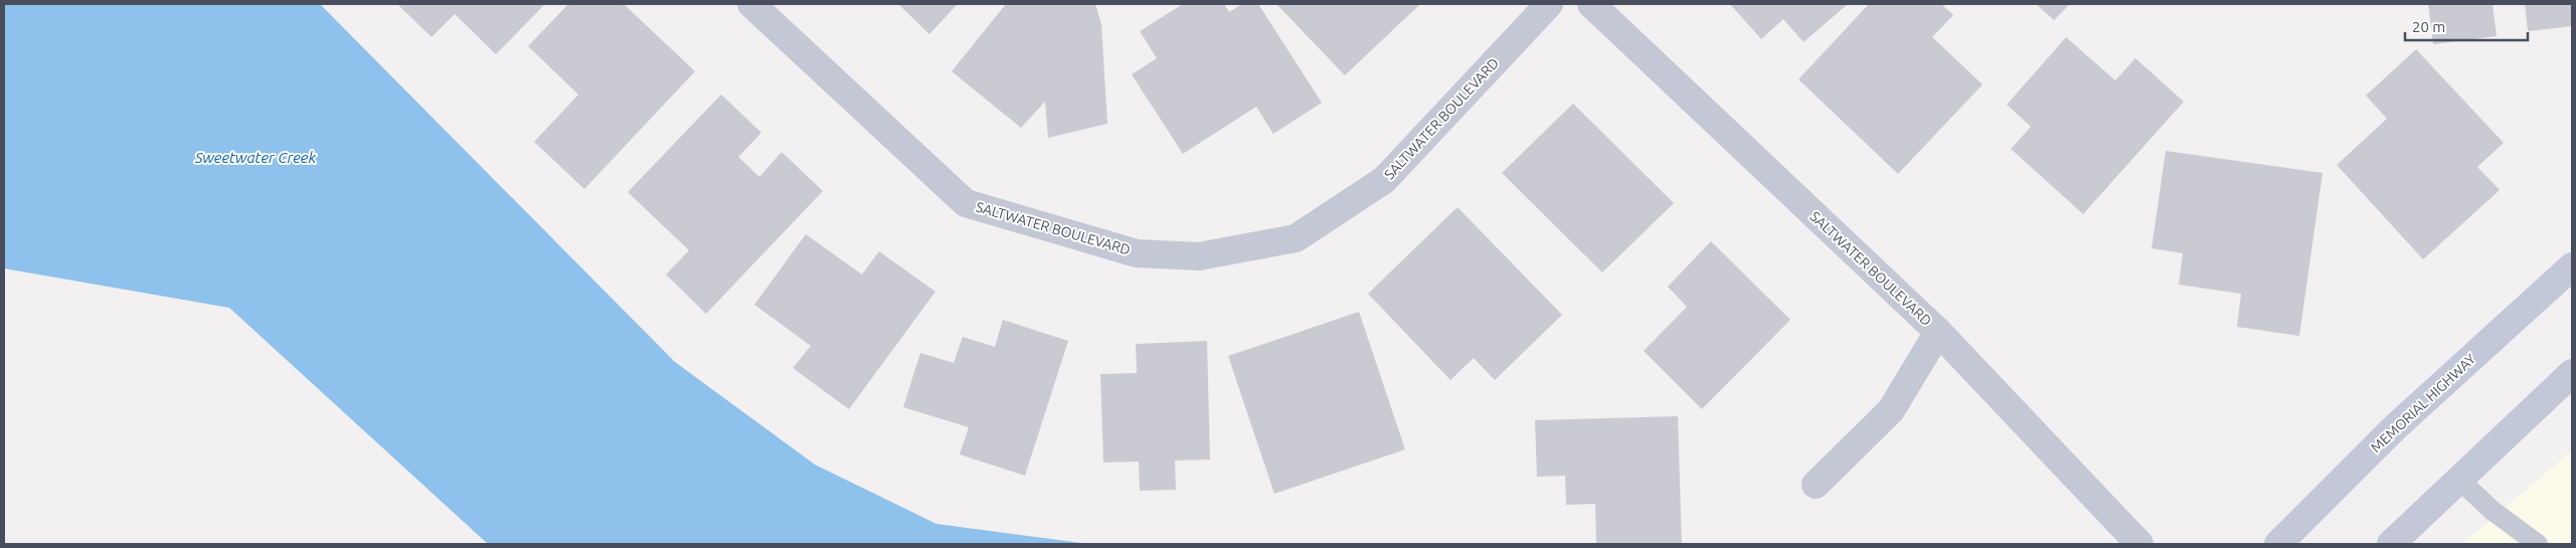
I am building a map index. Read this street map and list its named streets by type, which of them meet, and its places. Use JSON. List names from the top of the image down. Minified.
{"streets":{"main road":["MEMORIAL HIGHWAY"],"street":["SALTWATER BOULEVARD"]},"water":["Sweetwater Creek"],"scale_bar":"20 m"}
